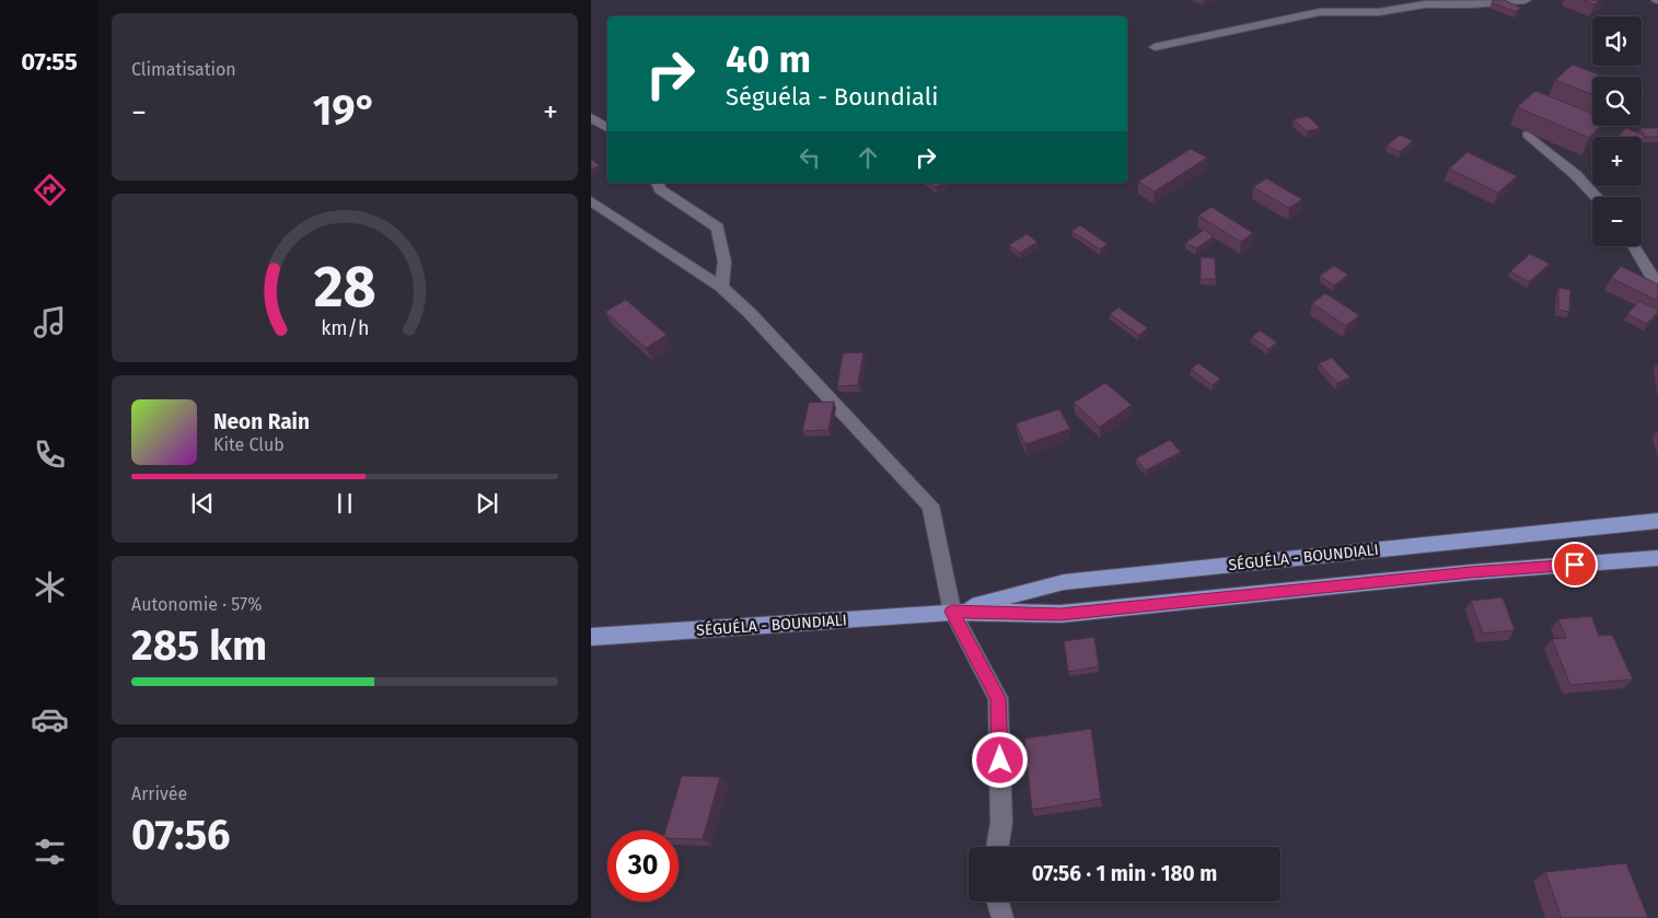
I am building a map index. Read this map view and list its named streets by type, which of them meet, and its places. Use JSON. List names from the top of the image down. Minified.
{"streets":{"main road":["SÉGUÉLA - BOUNDIALI"]},"page":{"tabs":"07:55","tile":["Climatisation",["Autonomie · 57%","285 km"],["Arrivée","07:56"]],"map_buttons":["+","−"],"turn":["40 m","Séguéla - Boundiali"],"heat":["−","19°","+"],"song":["Neon Rain","Kite Club"],"limit":"30","trip":"07:56 · 1 min · 180 m","gauge":["28","km/h"]}}
